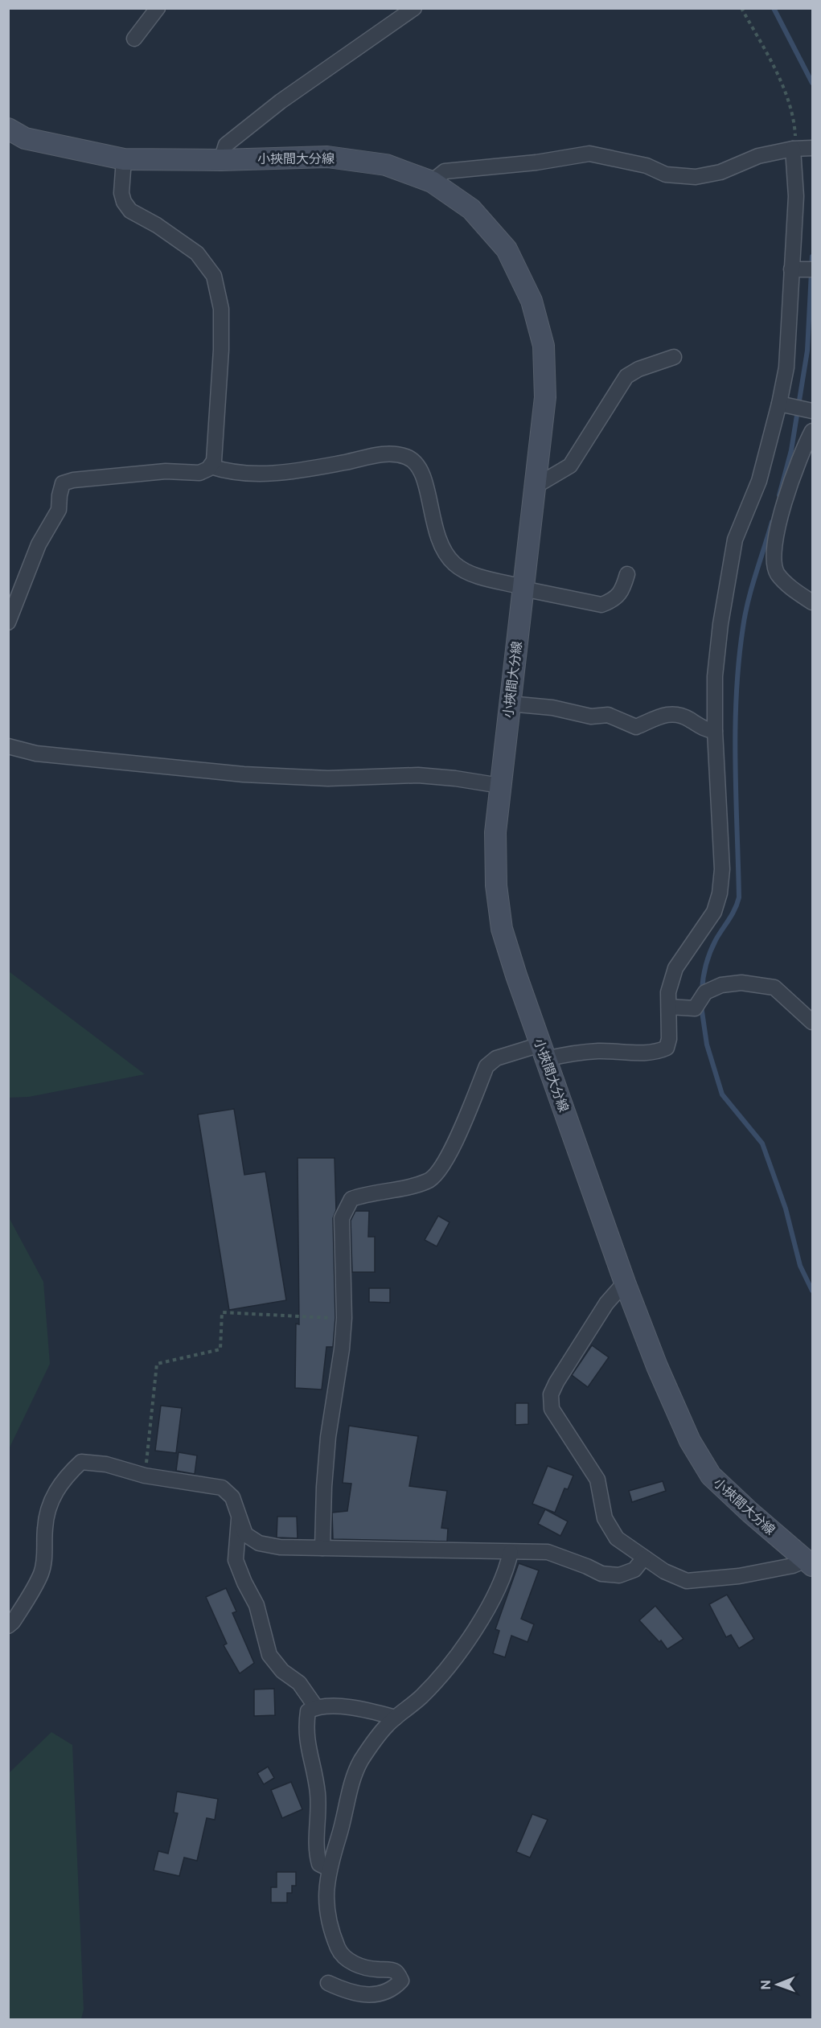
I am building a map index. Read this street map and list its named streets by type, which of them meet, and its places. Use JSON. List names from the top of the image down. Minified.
{"streets":{"main road":["小挾間大分線"]},"north":"left"}
